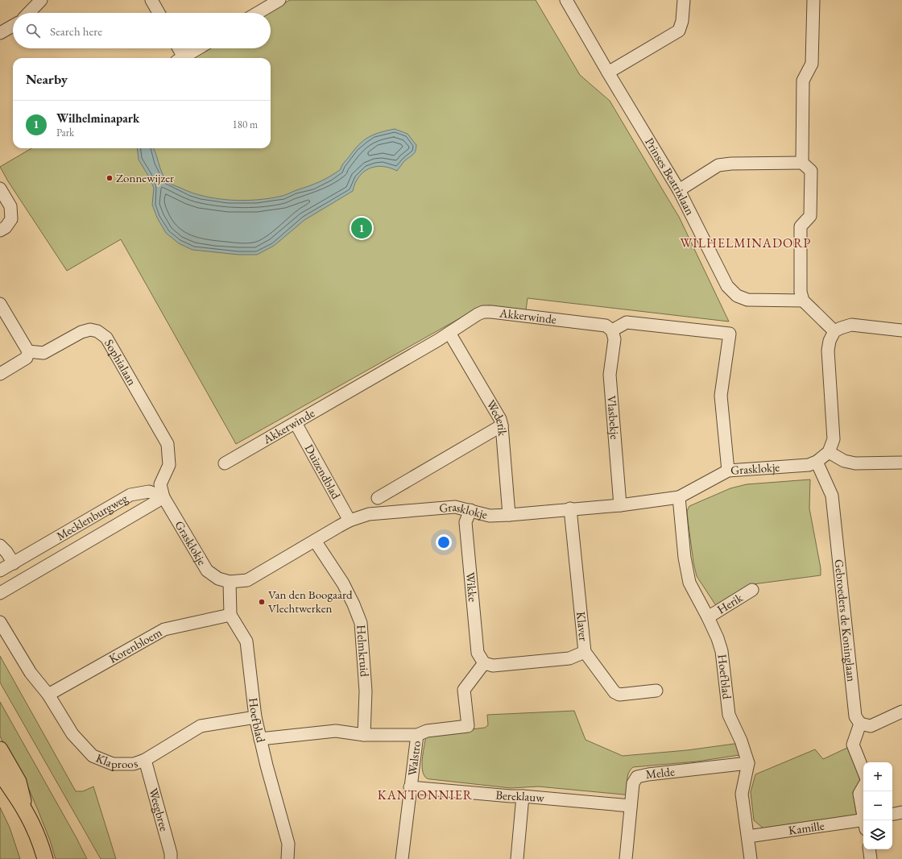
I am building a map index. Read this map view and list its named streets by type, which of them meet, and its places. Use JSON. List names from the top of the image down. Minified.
{"streets":{"street":["Prinses Beatrixlaan","Akkerwinde","Sophialaan","Vlasbekje","Wederik","Grasklokje","Duizendblad","Mecklenburgweg","Wikke","Herik","Gebroeders de Koninglaan","Klaver","Korenbloem","Helmkruid","Hoefblad","Klaproos","Walstro","Melde","Bereklauw","Weegbree","Kamille"]},"crossings":[["Akkerwinde","Vlasbekje"],["Akkerwinde","Wederik"],["Akkerwinde","Duizendblad"],["Sophialaan","Grasklokje"],["Sophialaan","Mecklenburgweg"],["Vlasbekje","Grasklokje"],["Wederik","Grasklokje"],["Grasklokje","Duizendblad"],["Grasklokje","Mecklenburgweg"],["Grasklokje","Wikke"],["Grasklokje","Gebroeders de Koninglaan"],["Grasklokje","Klaver"],["Grasklokje","Helmkruid"],["Grasklokje","Hoefblad"],["Herik","Hoefblad"],["Korenbloem","Hoefblad"],["Korenbloem","Klaproos"],["Hoefblad","Klaproos"],["Hoefblad","Melde"],["Hoefblad","Kamille"],["Klaproos","Weegbree"],["Walstro","Bereklauw"],["Melde","Bereklauw"]],"districts":["WILHELMINADORP","KANTONNIER"],"places":["Zonnewijzer","Van den Boogaard Vlechtwerken"],"page":{"search":"Search here","heading":"Nearby","list":[{"mark":"1","name":"Wilhelminapark","note":"Park","value":"180 m"}],"pins":"1","map_buttons":["+","−"]}}
